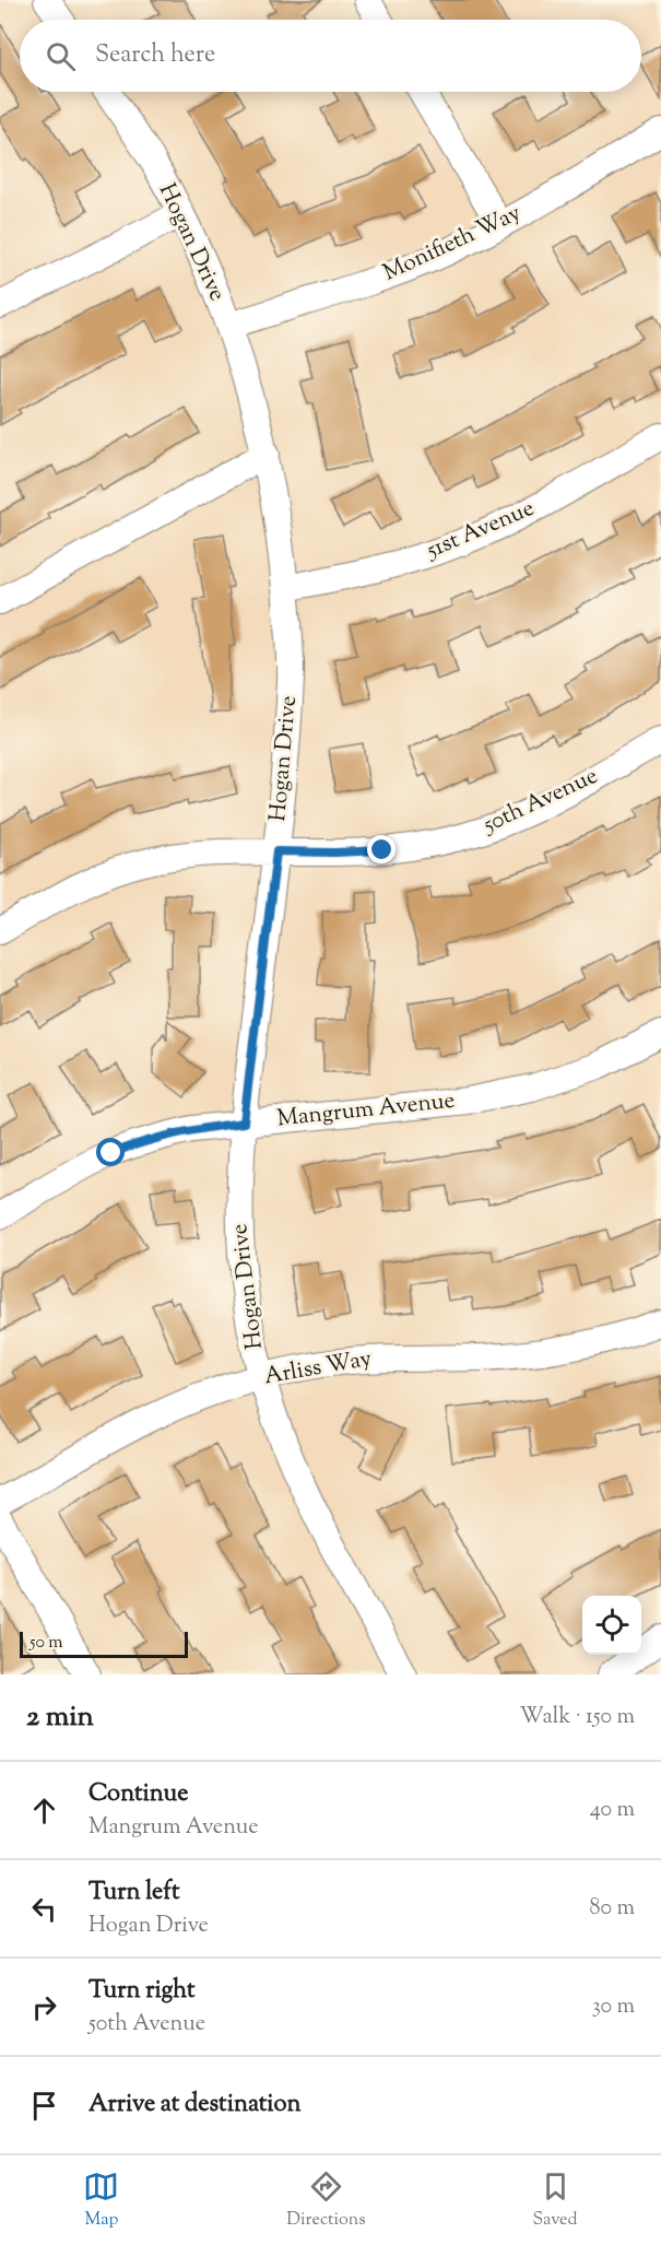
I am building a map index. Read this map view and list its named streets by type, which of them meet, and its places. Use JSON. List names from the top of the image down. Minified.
{"streets":{"street":["Hogan Drive","Monifieth Way","51st Avenue","50th Avenue","Mangrum Avenue","Arliss Way"]},"crossings":[["Hogan Drive","Monifieth Way"],["Hogan Drive","51st Avenue"],["Hogan Drive","50th Avenue"],["Hogan Drive","Mangrum Avenue"],["Hogan Drive","Arliss Way"]],"scale_bar":"50 m","page":{"search":"Search here","scale":"50 m","heading":["2 min","Walk · 150 m"],"list":[["Continue","Mangrum Avenue","40 m"],["Turn left","Hogan Drive","80 m"],["Turn right","50th Avenue","30 m"],"Arrive at destination"],"nav":["Map","Directions","Saved"]}}
